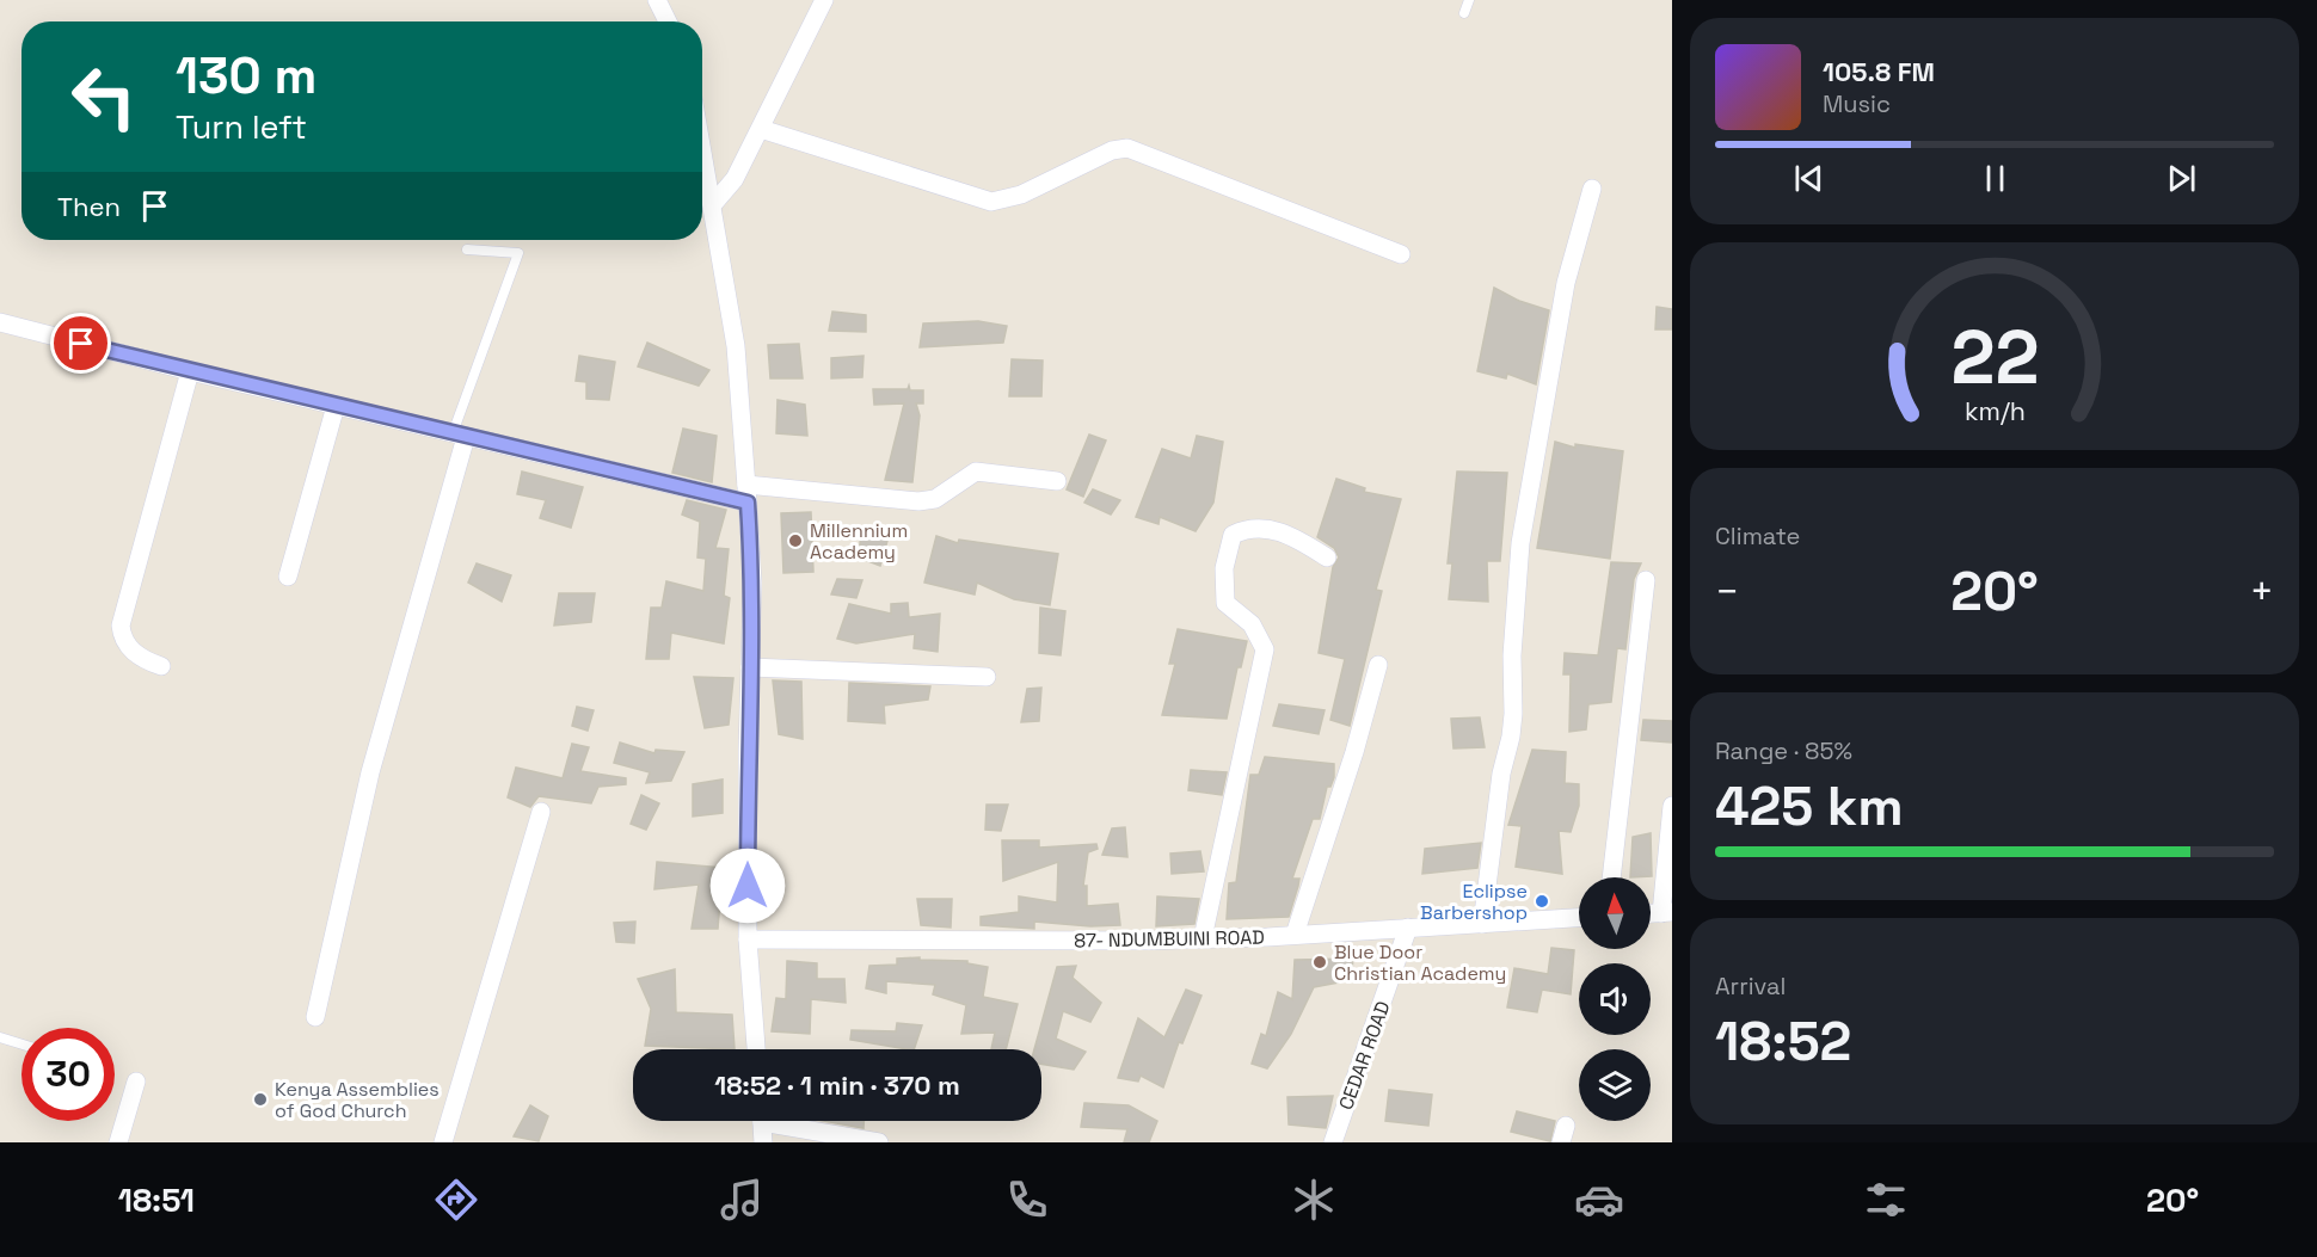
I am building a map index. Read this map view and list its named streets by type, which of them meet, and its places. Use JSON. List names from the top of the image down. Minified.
{"streets":{"street":["87- NDUMBUINI ROAD","CEDAR ROAD"]},"crossings":[["87- NDUMBUINI ROAD","CEDAR ROAD"]],"places":["Millennium Academy","Eclipse Barbershop","Blue Door Christian Academy","Kenya Assemblies of God Church"],"north":"top","page":{"turn":["130 m","Turn left"],"song":["105.8 FM","Music"],"then":"Then","tile":["Climate",["Range · 85%","425 km"],["Arrival","18:52"]],"heat":["−","20°","+"],"limit":"30","trip":"18:52 · 1 min · 370 m","tabs":["18:51","20°"],"gauge":["22","km/h"]}}
